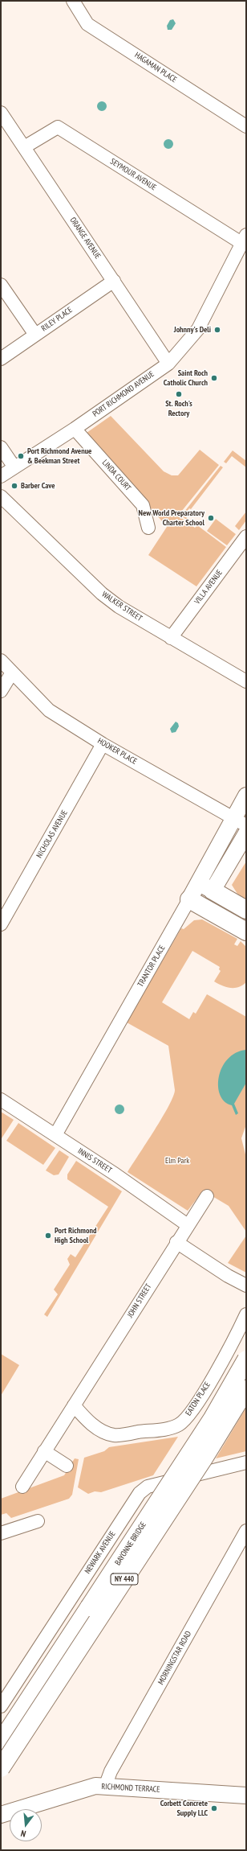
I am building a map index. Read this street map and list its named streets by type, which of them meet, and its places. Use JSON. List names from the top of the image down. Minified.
{"streets":{"highway":["BAYONNE BRIDGE","NY 440"],"main road":["TRANTOR PLACE","RICHMOND TERRACE"],"street":["HAGAMAN PLACE","SEYMOUR AVENUE","ORANGE AVENUE","RILEY PLACE","PORT RICHMOND AVENUE","LINDA COURT","VILLA AVENUE","WALKER STREET","HOOKER PLACE","NICHOLAS AVENUE","INNIS STREET","JOHN STREET","EATON PLACE","NEWARK AVENUE","MORNINGSTAR ROAD"]},"crossings":[["SEYMOUR AVENUE","ORANGE AVENUE"],["SEYMOUR AVENUE","PORT RICHMOND AVENUE"],["ORANGE AVENUE","RILEY PLACE"],["ORANGE AVENUE","PORT RICHMOND AVENUE"],["PORT RICHMOND AVENUE","LINDA COURT"],["VILLA AVENUE","WALKER STREET"],["HOOKER PLACE","NICHOLAS AVENUE"],["HOOKER PLACE","TRANTOR PLACE"],["TRANTOR PLACE","INNIS STREET"],["INNIS STREET","JOHN STREET"],["JOHN STREET","EATON PLACE"],["MORNINGSTAR ROAD","RICHMOND TERRACE"]],"parks":["Elm Park"],"places":["Johnny's Deli","Saint Roch Catholic Church","St. Roch's Rectory","Port Richmond Avenue & Beekman Street","Barber Cave","New World Preparatory Charter School","Port Richmond High School","Corbett Concrete Supply LLC"],"north":"bottom"}
